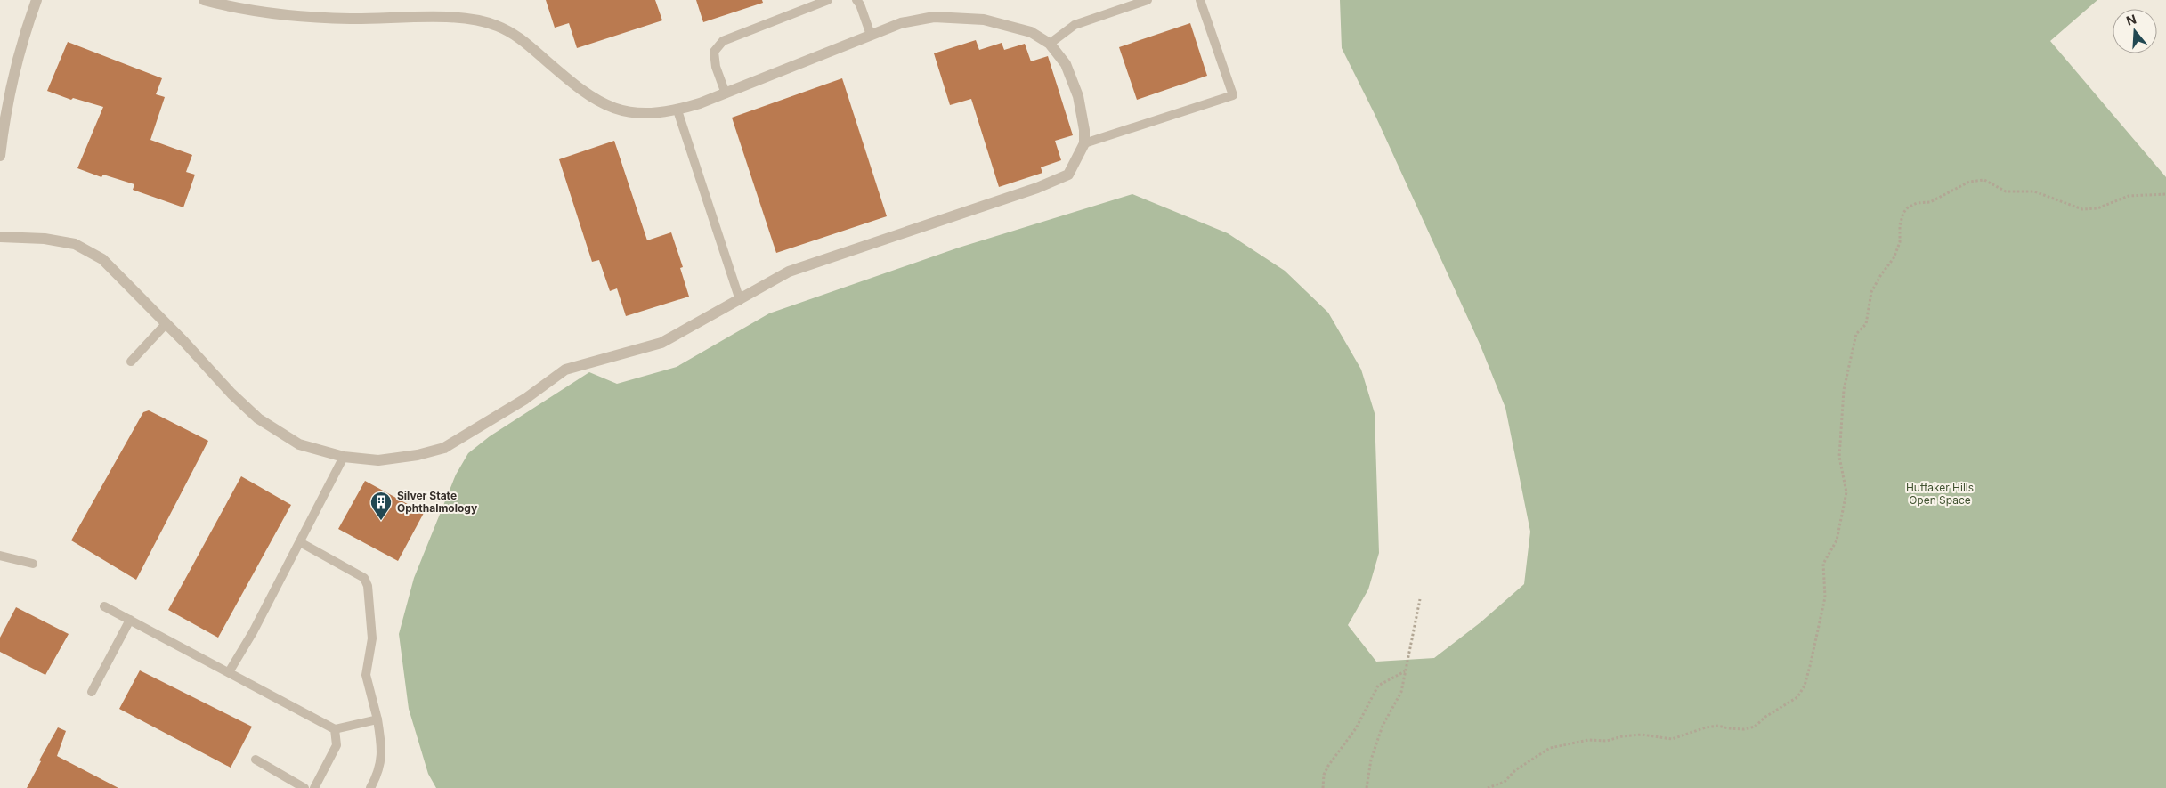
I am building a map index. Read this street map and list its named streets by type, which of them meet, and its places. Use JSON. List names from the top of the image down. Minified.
{"parks":["Huffaker Hills Open Space"],"places":{"building":["Silver State Ophthalmology"]},"north":"top"}
